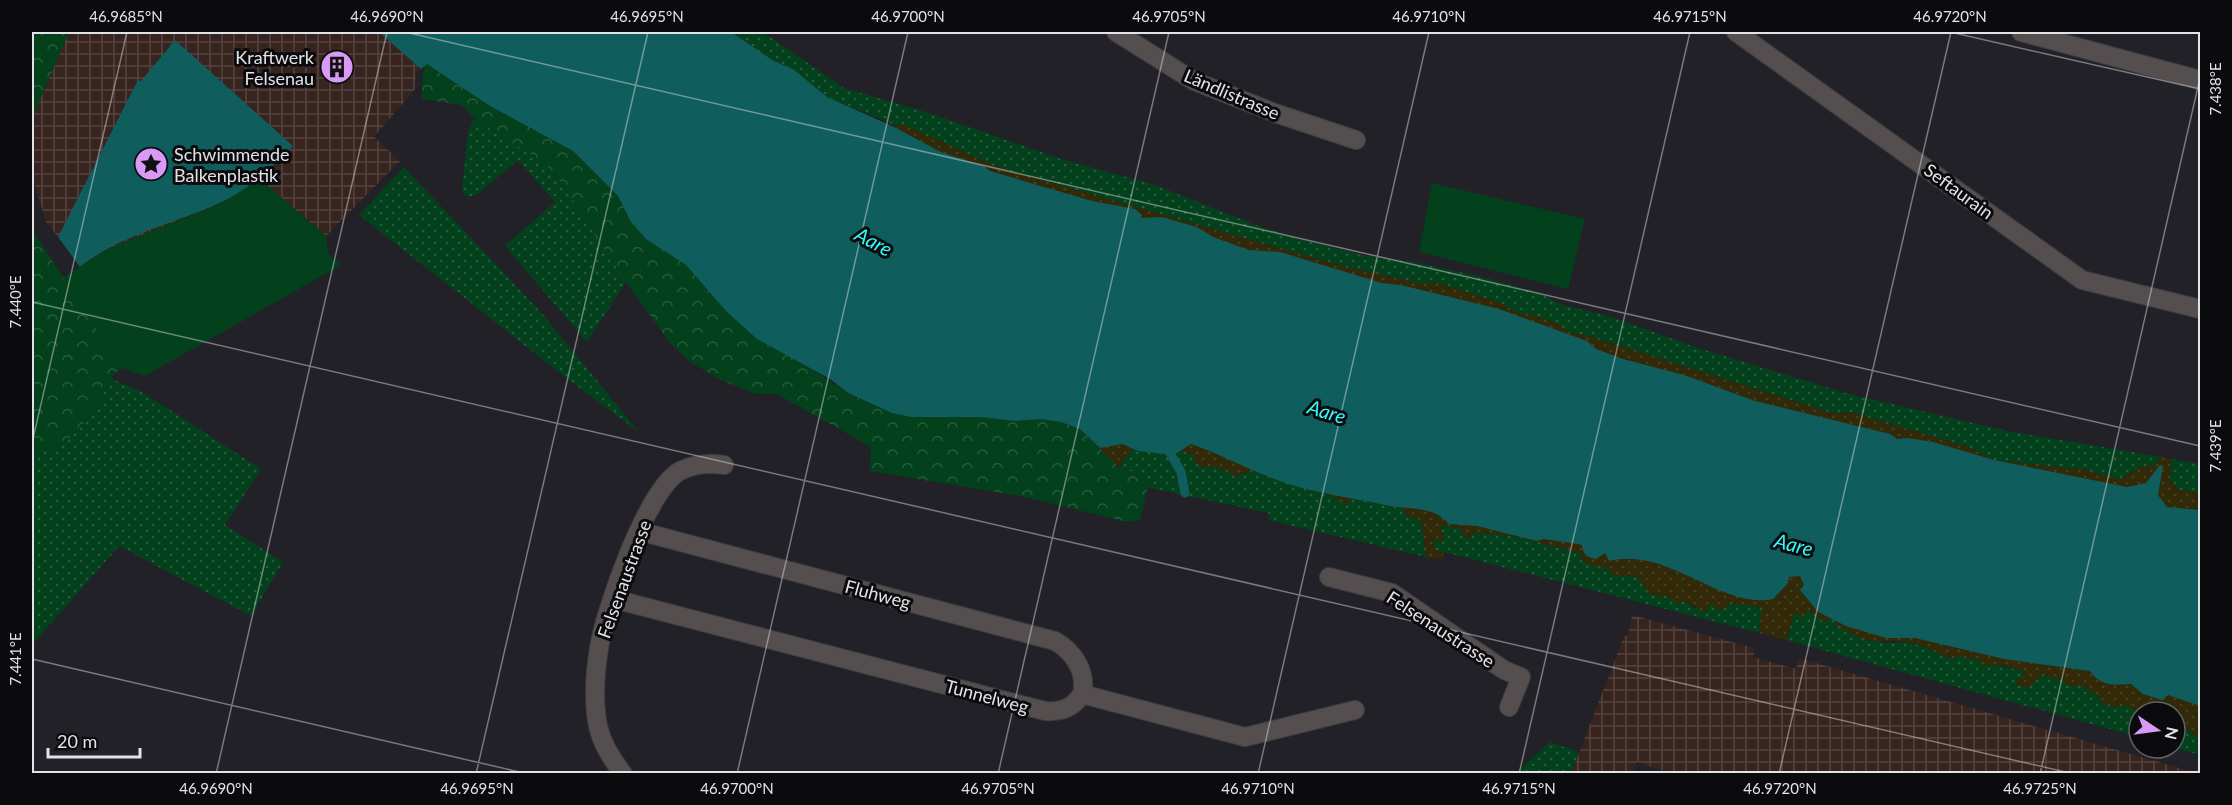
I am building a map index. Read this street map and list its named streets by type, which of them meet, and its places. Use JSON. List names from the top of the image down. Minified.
{"streets":{"street":["Ländlistrasse","Seftaurain","Felsenaustrasse","Fluhweg","Tunnelweg"]},"crossings":[["Felsenaustrasse","Fluhweg"],["Felsenaustrasse","Tunnelweg"],["Fluhweg","Tunnelweg"]],"water":["Aare"],"places":{"building":["Kraftwerk Felsenau"],"place":["Schwimmende Balkenplastik"]},"scale_bar":"20 m","north":"right","coordinates":["46.9685°N","46.9690°N","46.9695°N","46.9700°N","46.9705°N","46.9710°N","46.9715°N","46.9720°N","7.438°E","7.440°E","7.439°E","7.441°E","46.9725°N"]}
